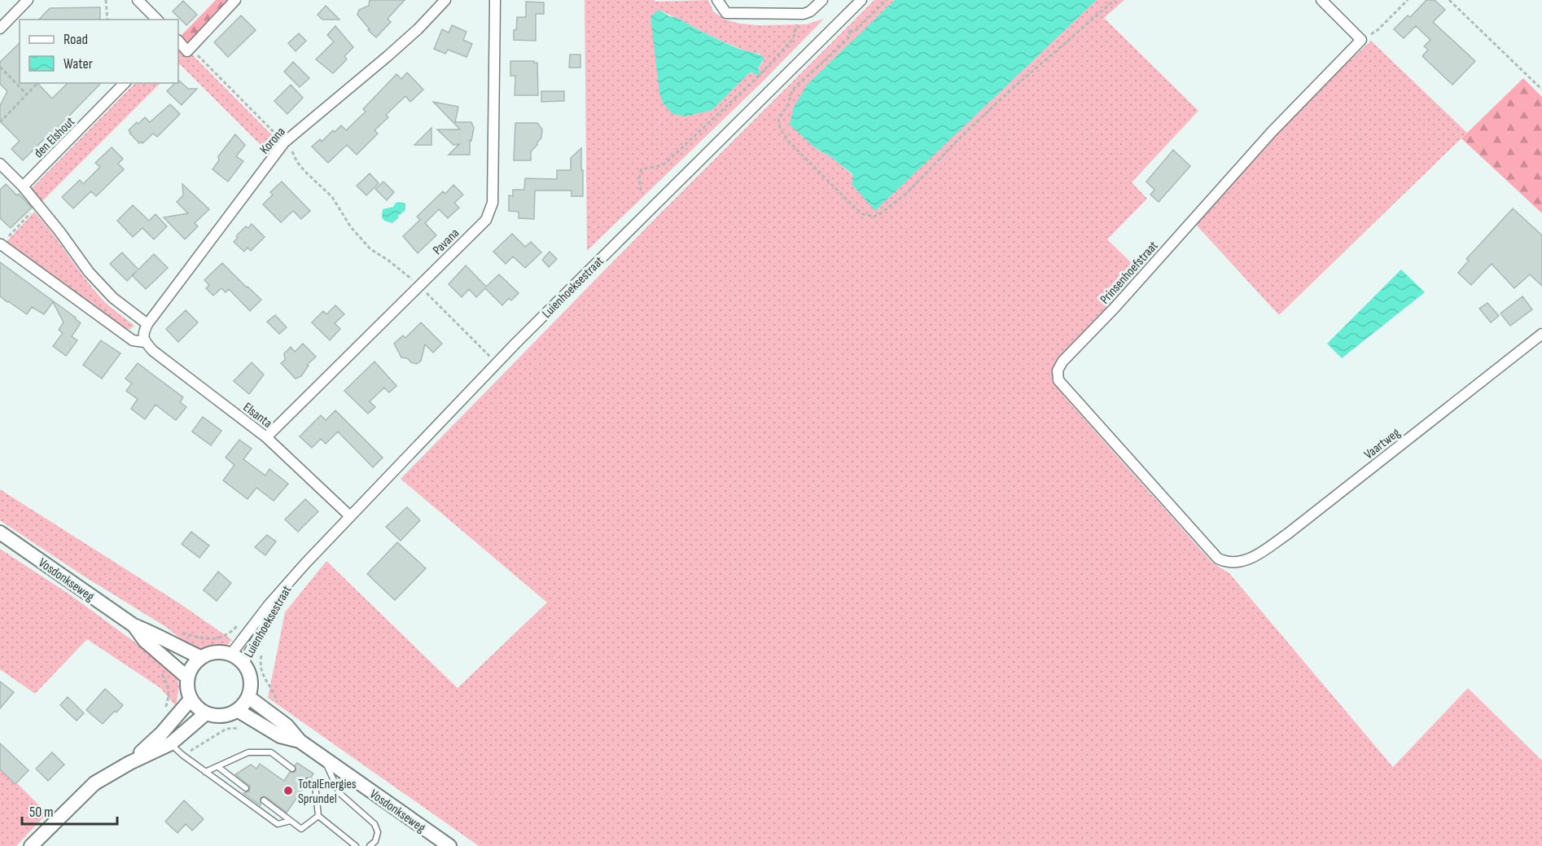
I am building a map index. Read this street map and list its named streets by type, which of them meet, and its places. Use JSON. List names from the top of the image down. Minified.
{"streets":{"main road":["Vosdonkseweg"],"street":["den Elshout","Korona","Pavana","Prinsenhoefstraat","Luienhoeksestraat","Elsanta","Vaartweg"]},"crossings":[["Pavana","Elsanta"],["Prinsenhoefstraat","Vaartweg"],["Luienhoeksestraat","Elsanta"],["Luienhoeksestraat","Vosdonkseweg"]],"places":["TotalEnergies Sprundel"],"legend":["Road","Water"],"scale_bar":"50 m"}
